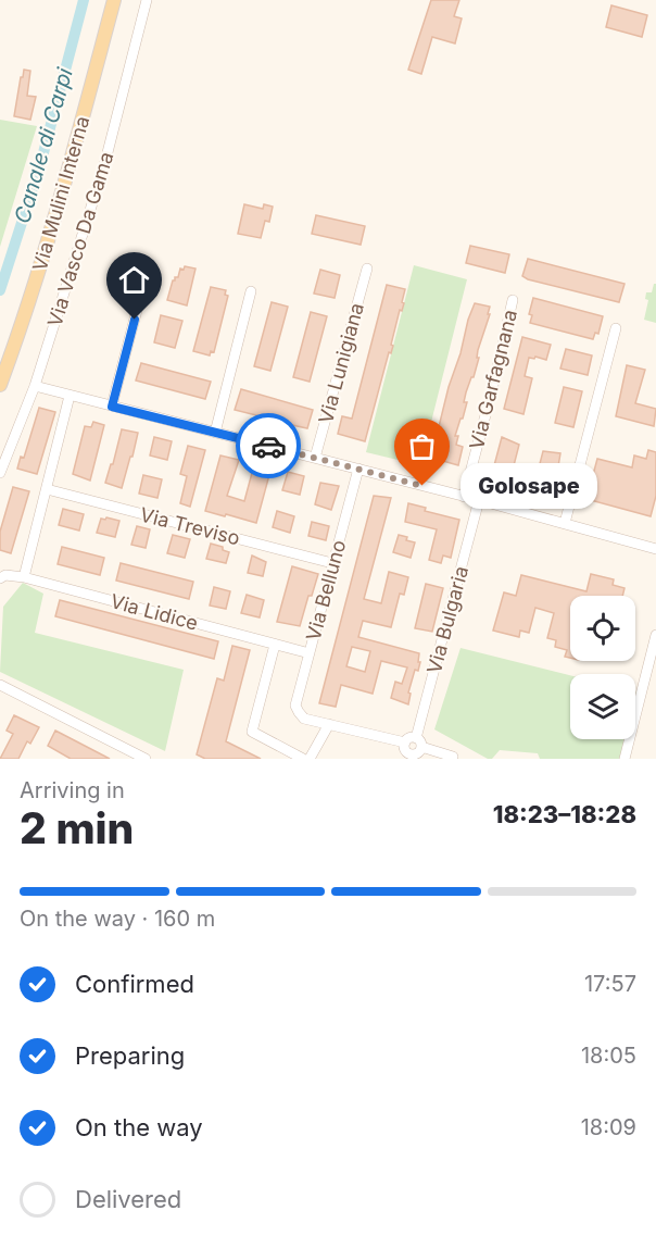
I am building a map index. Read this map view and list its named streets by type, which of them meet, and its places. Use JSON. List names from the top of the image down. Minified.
{"streets":{"main road":["Via Mulini Interna"],"street":["Via Vasco Da Gama","Via Lunigiana","Via Garfagnana","Via Treviso","Via Belluno","Via Lidice","Via Bulgaria"]},"crossings":[["Via Treviso","Via Belluno"],["Via Belluno","Via Lidice"]],"water":["Canale di Carpi"],"places":["Golosape"],"page":{"bubble":"Golosape","heading":["2 min","Arriving in","18:23–18:28"],"bar":"On the way · 160 m","list":[["Confirmed","17:57"],["Preparing","18:05"],["On the way","18:09"],"Delivered"]}}
